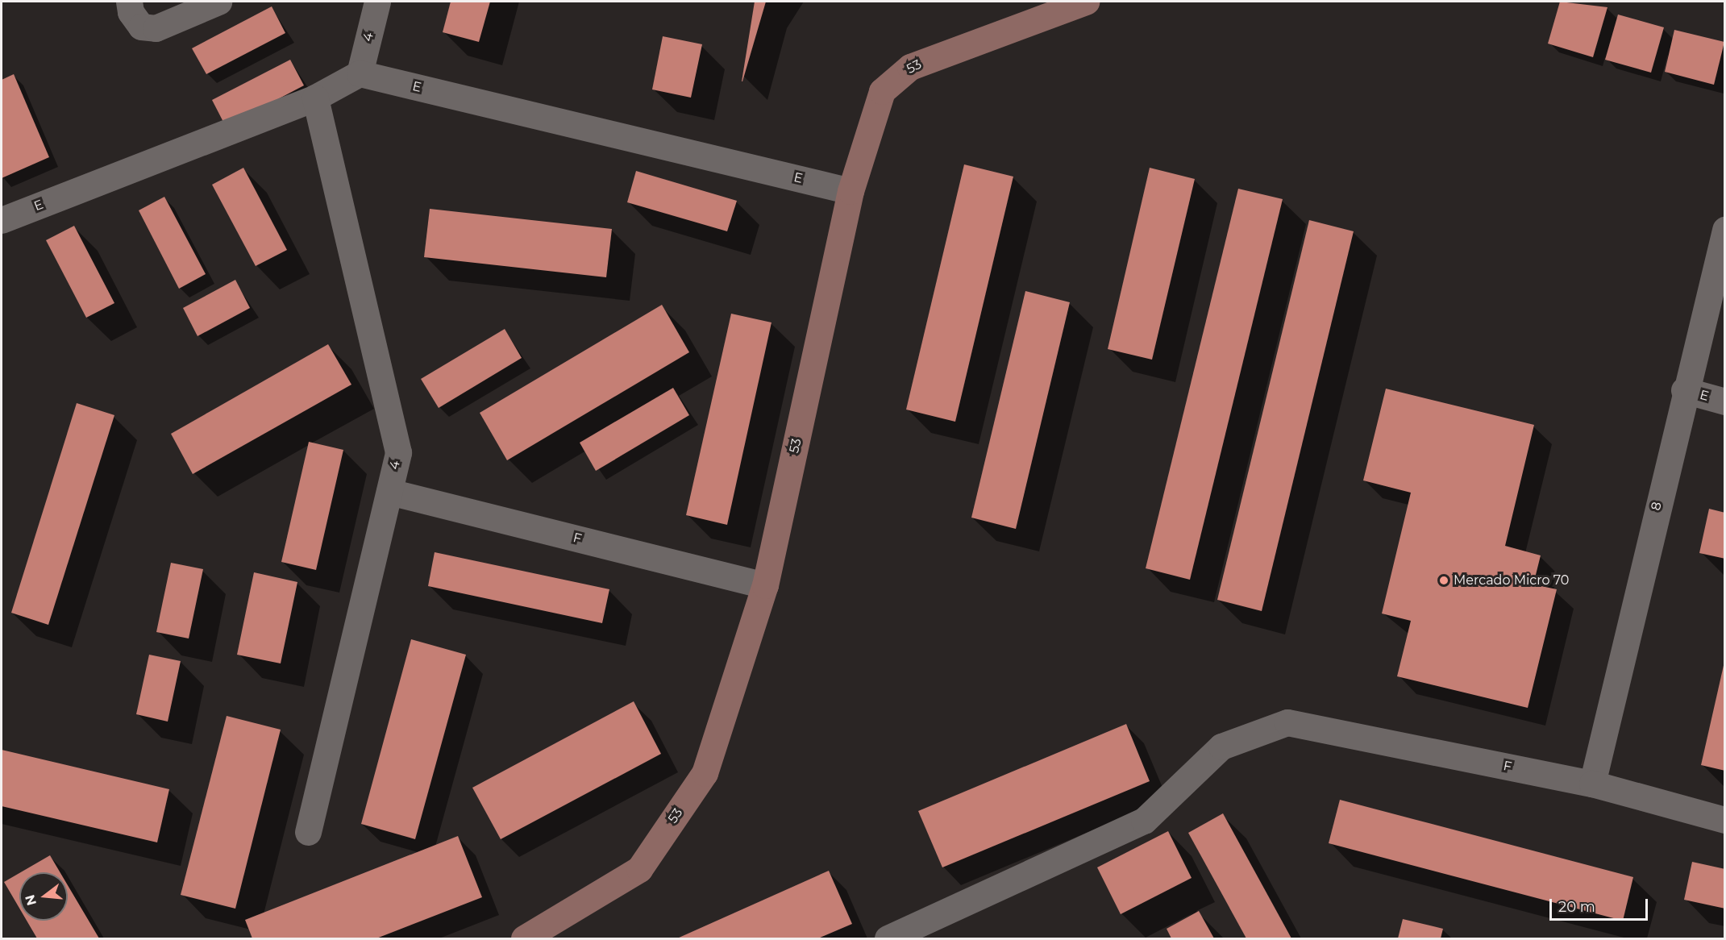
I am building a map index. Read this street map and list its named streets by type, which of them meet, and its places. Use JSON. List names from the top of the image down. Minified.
{"streets":{"street":["4","53","E","8","F"]},"crossings":[["4","E"],["4","F"],["53","E"],["53","F"],["E","8"],["8","F"]],"places":["Mercado Micro 70"],"scale_bar":"20 m","north":"left"}
